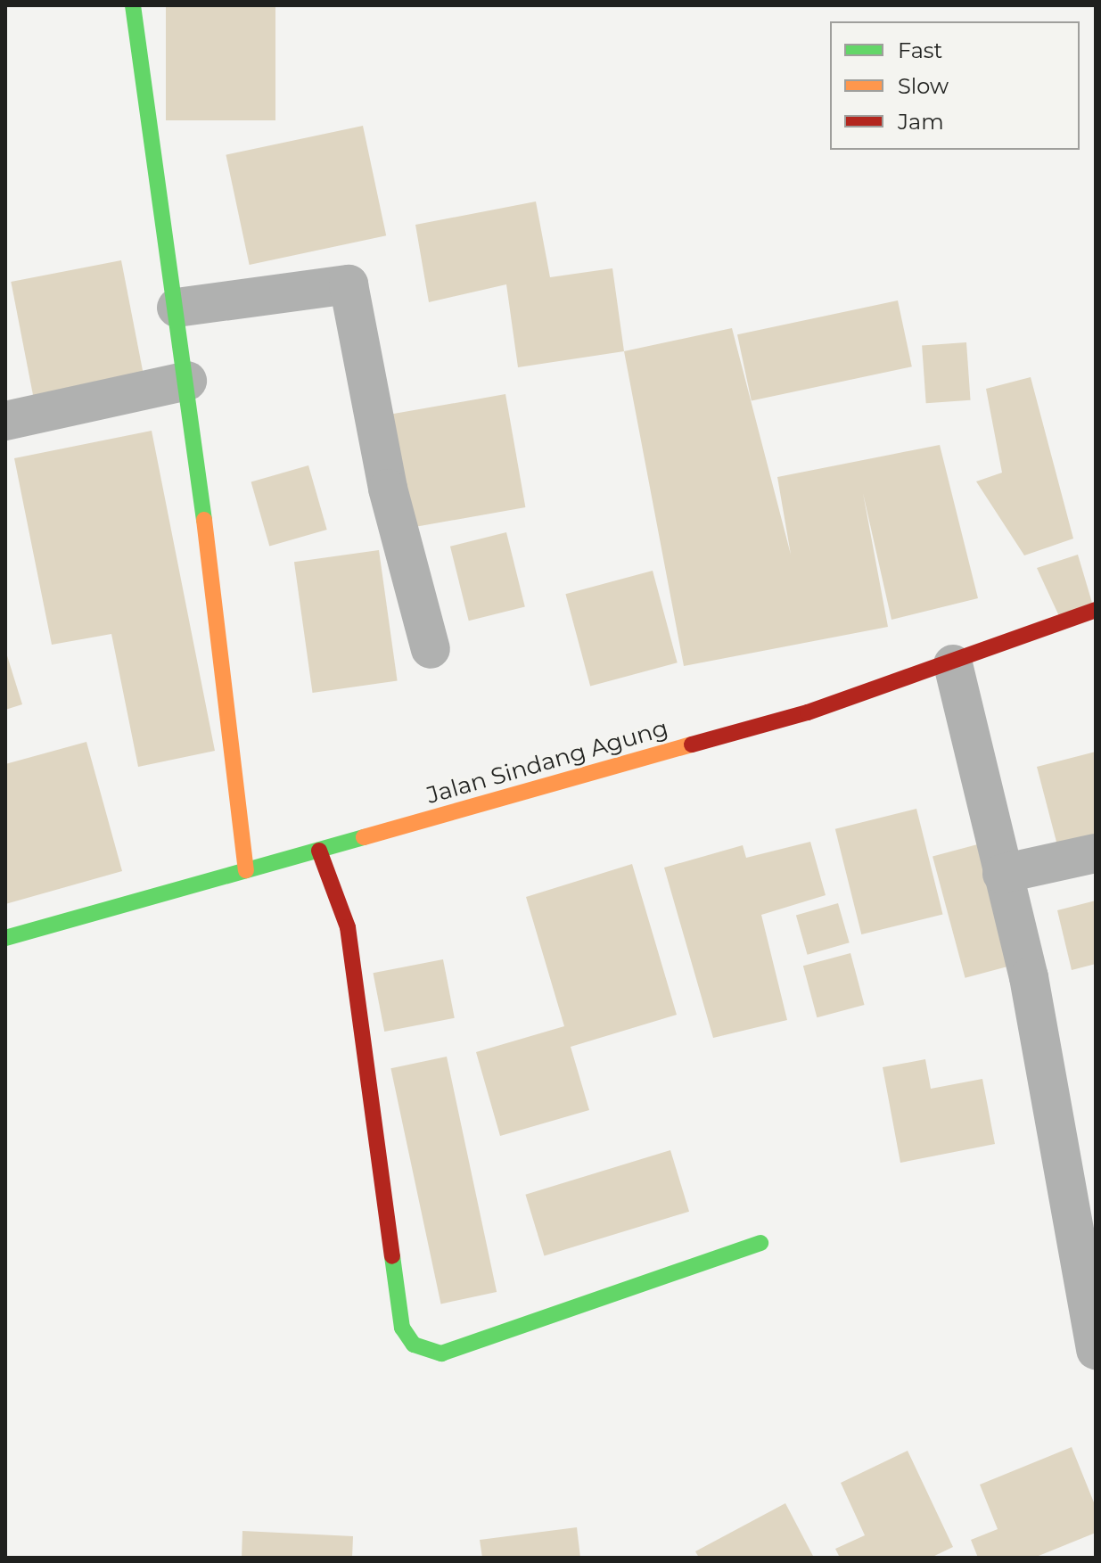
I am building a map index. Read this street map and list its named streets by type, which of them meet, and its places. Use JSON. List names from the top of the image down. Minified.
{"streets":{"street":["Jalan Sindang Agung"]},"legend":["Fast","Slow","Jam"]}
